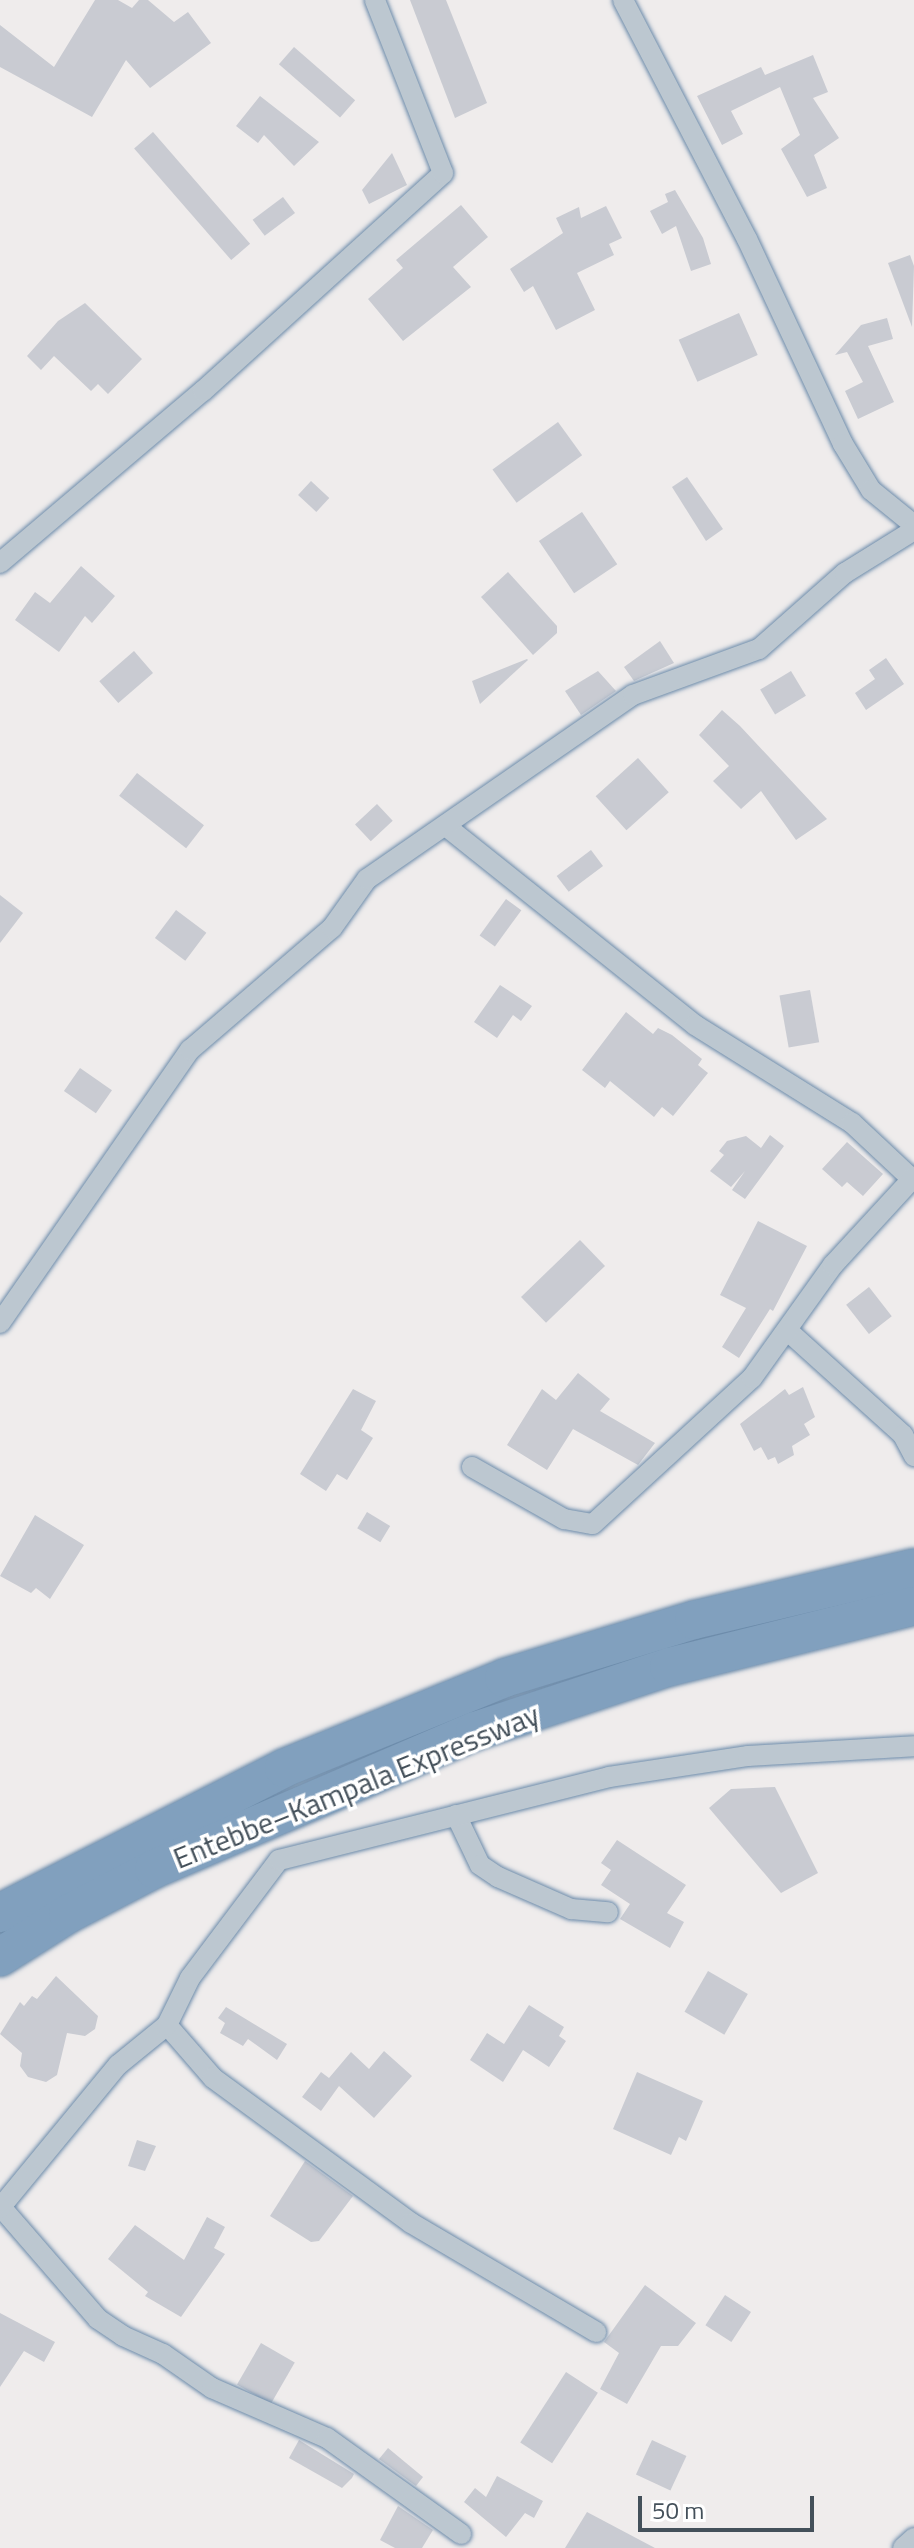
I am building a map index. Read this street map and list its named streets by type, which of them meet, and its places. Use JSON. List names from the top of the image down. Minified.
{"streets":{"highway":["Entebbe–Kampala Expressway"]},"scale_bar":"50 m"}
